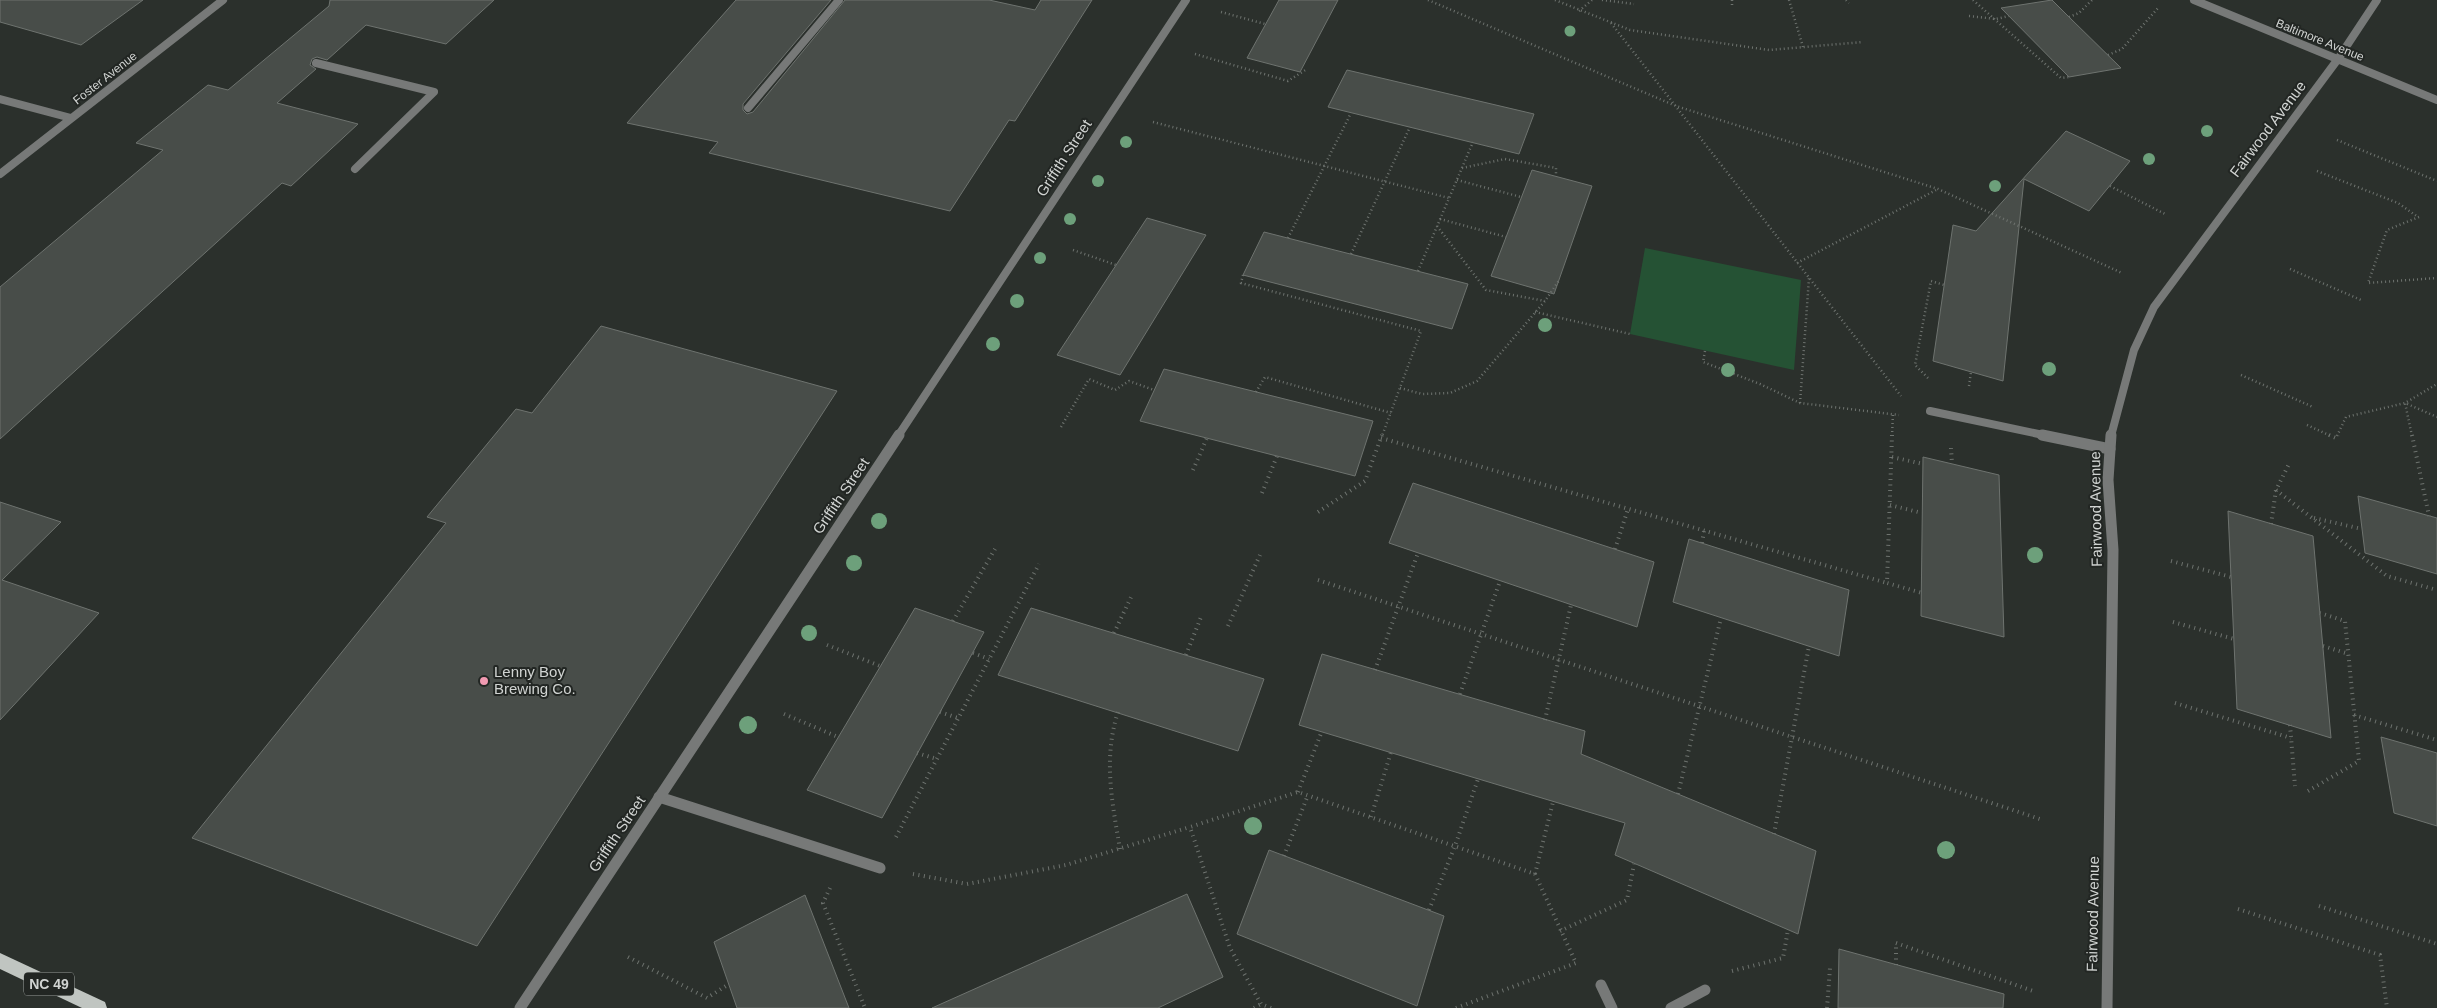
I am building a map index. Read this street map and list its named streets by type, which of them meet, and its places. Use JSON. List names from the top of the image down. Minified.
{"streets":{"main road":["NC 49"],"street":["Baltimore Avenue","Foster Avenue","Fairwood Avenue","Griffith Street"]},"crossings":[["Baltimore Avenue","Fairwood Avenue"]],"places":["Lenny Boy Brewing Co."]}
